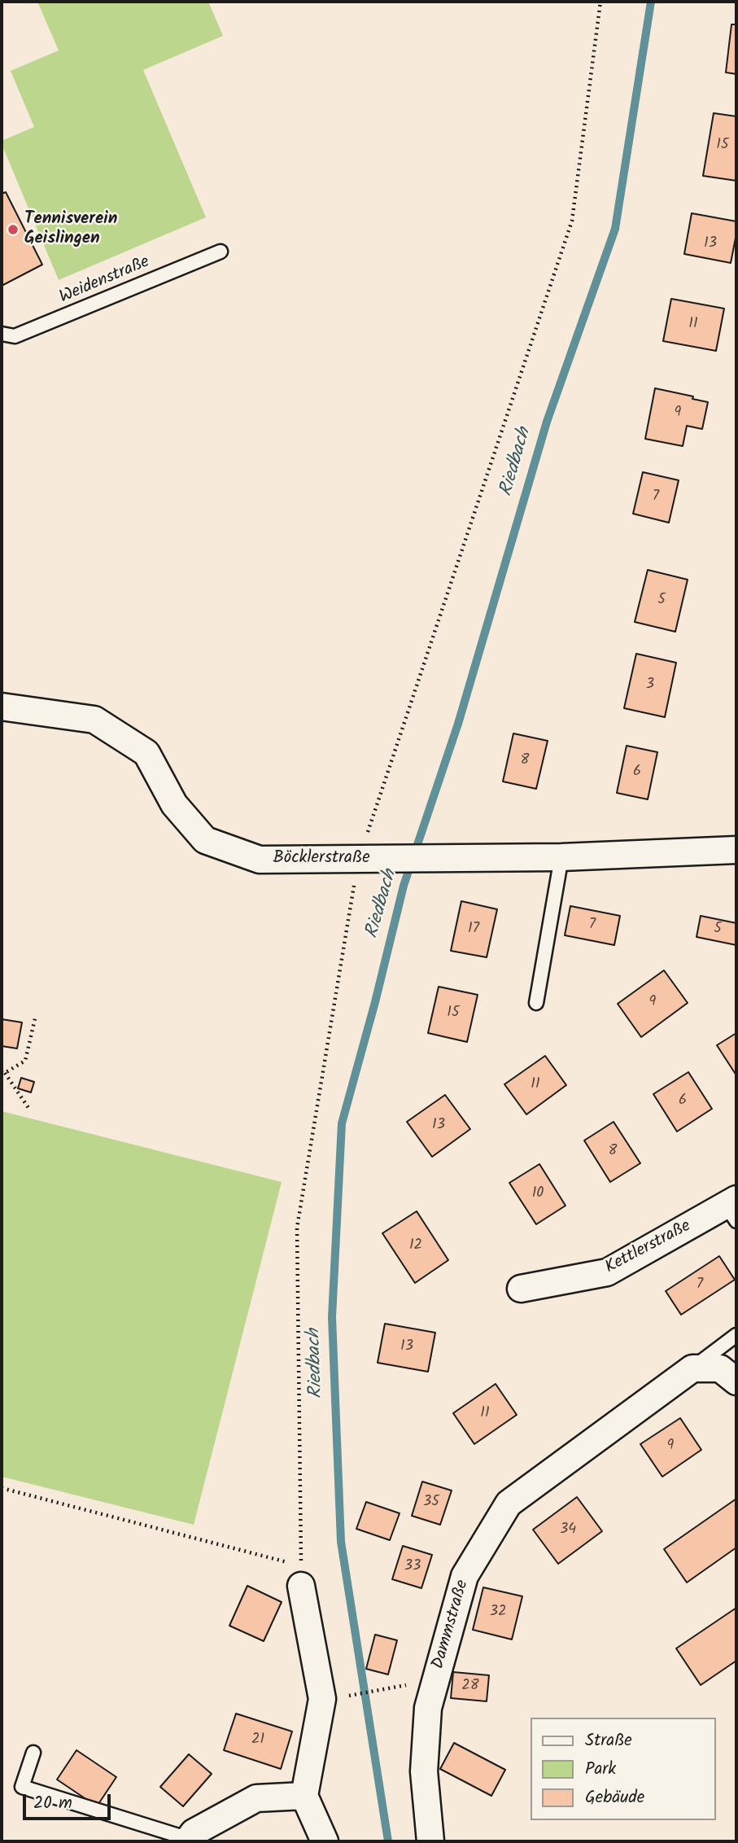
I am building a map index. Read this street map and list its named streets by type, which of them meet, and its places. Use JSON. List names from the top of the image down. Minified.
{"streets":{"street":["Böcklerstraße","Kettlerstraße","Dammstraße"],"lane":["Weidenstraße"]},"water":["Riedbach"],"places":["Tennisverein Geislingen"],"house_numbers":["15","13","11","9","7","5","3","8","6","7","17","5","9","15","11","6","13","8","10","12","7","13","11","9","35","34","33","32","28","21"],"legend":["Straße","Park","Gebäude"],"scale_bar":"20 m"}
